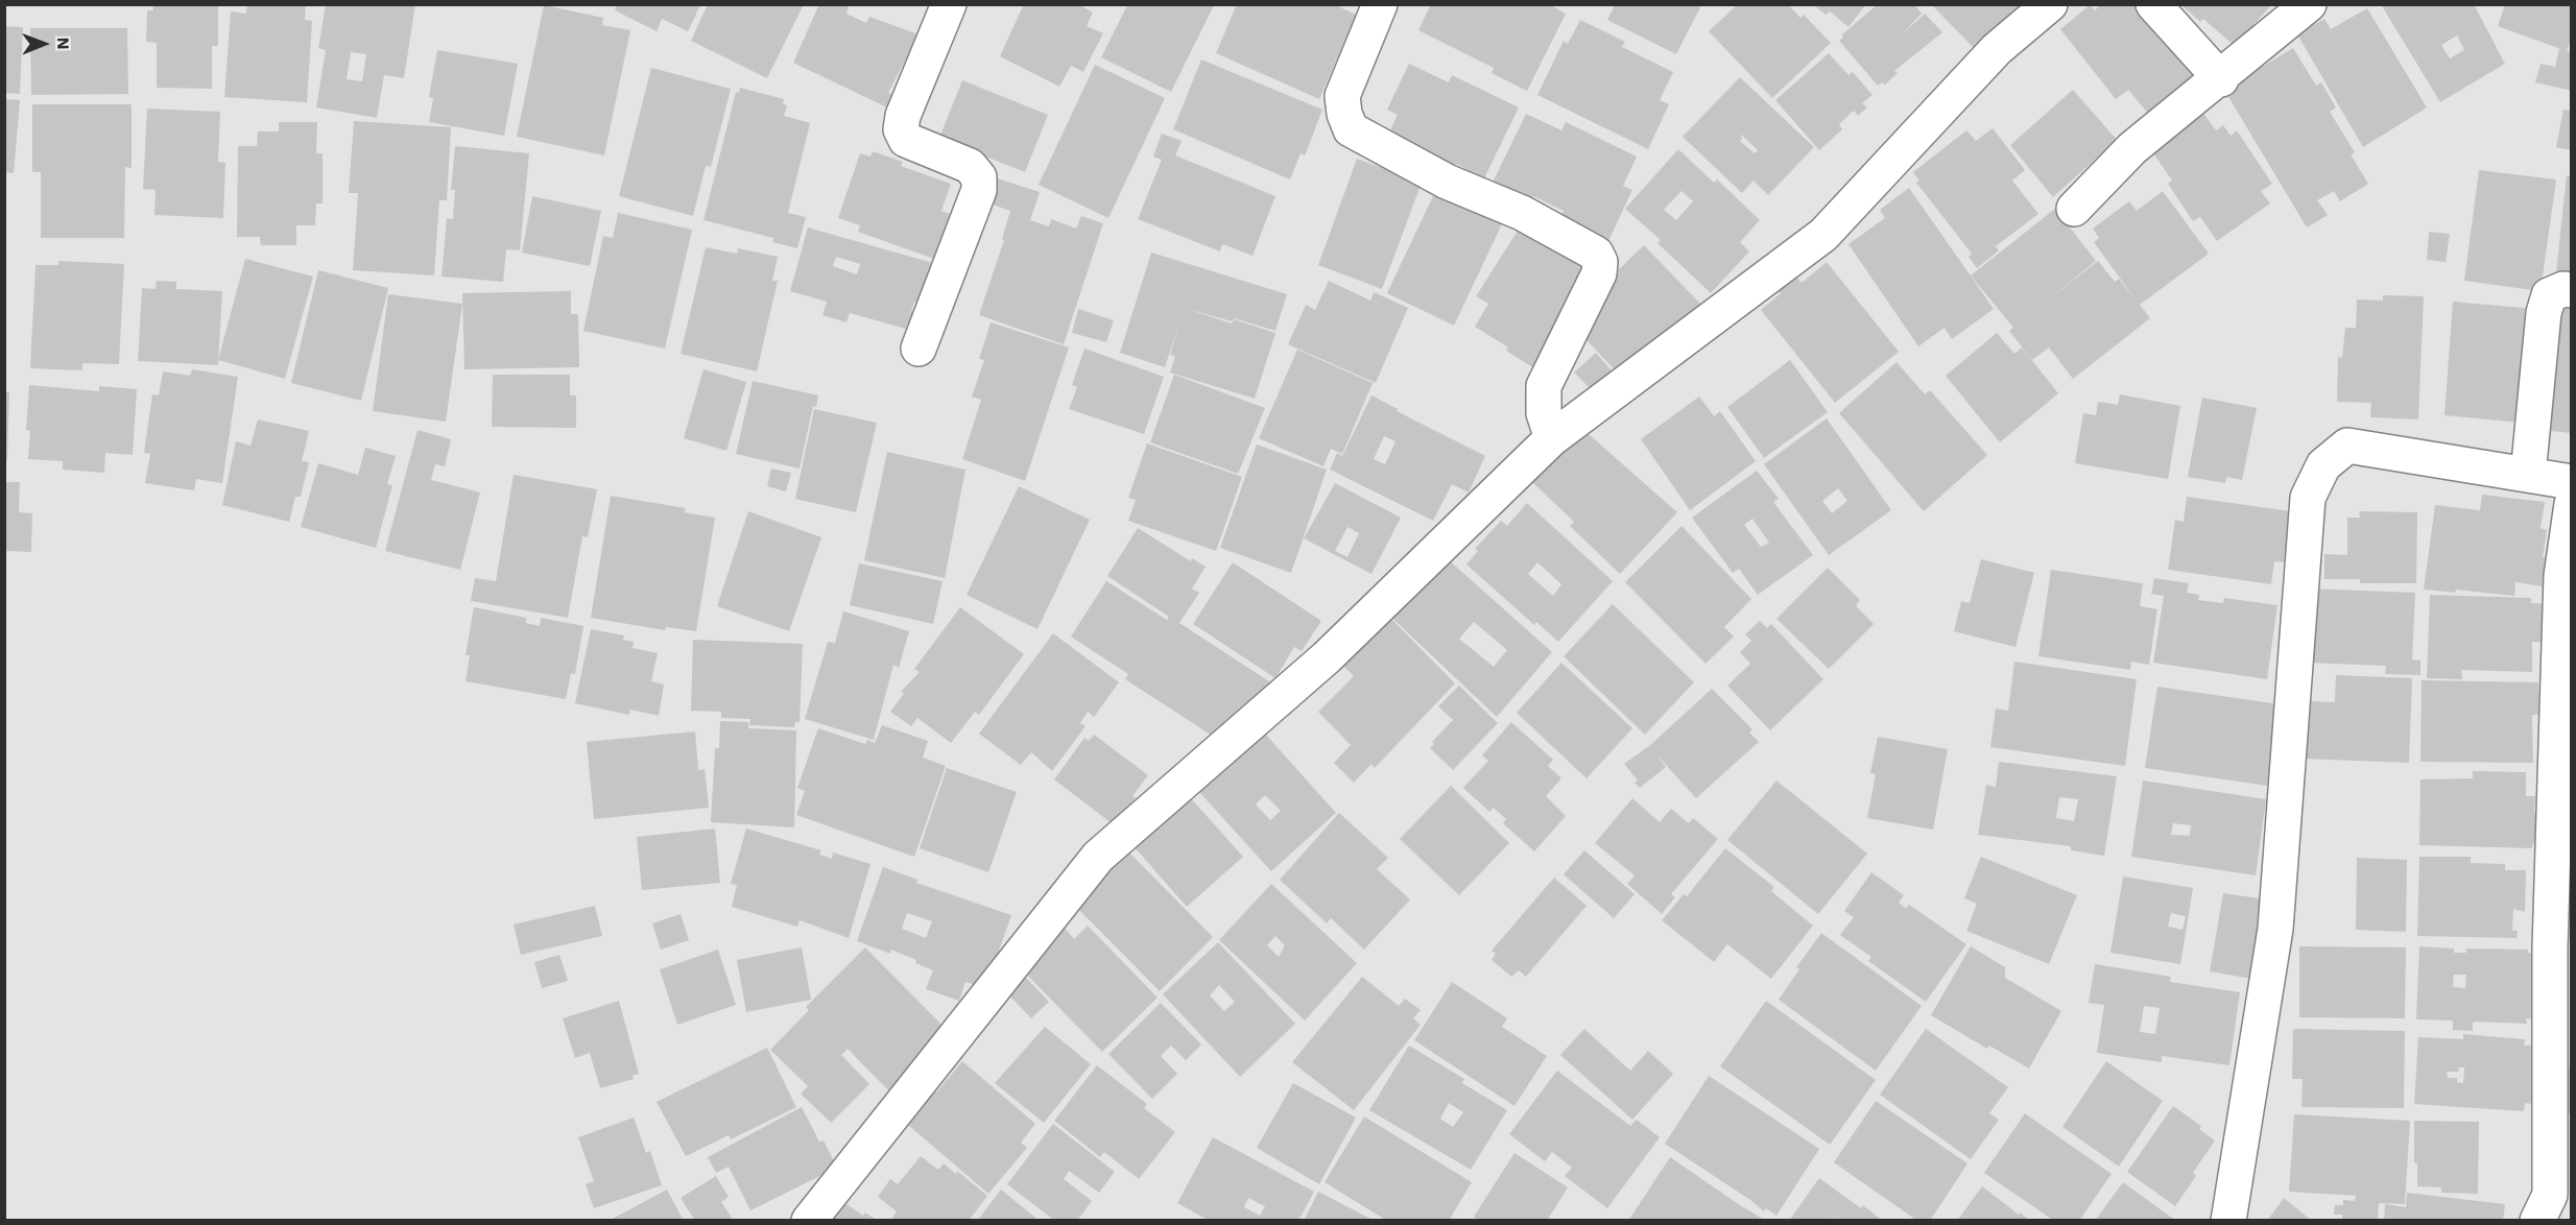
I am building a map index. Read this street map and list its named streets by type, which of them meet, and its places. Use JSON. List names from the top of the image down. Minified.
{"north":"right"}
